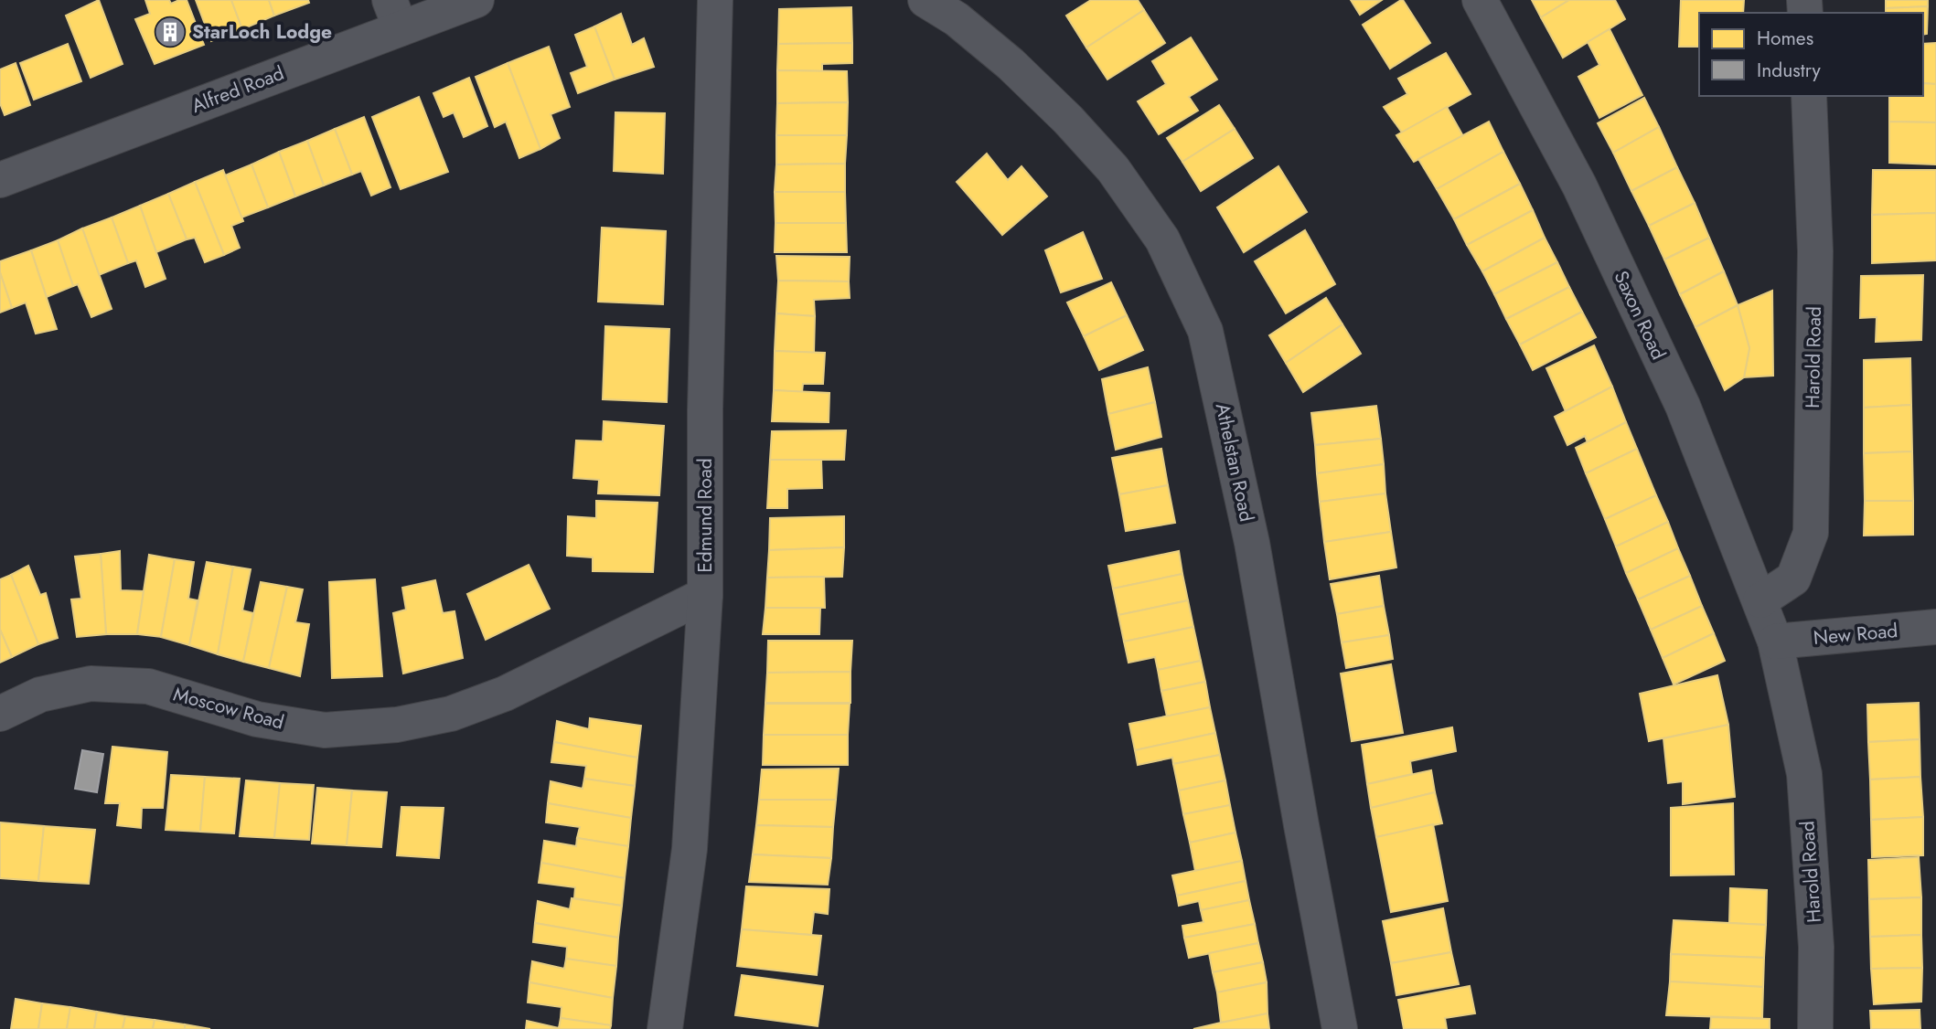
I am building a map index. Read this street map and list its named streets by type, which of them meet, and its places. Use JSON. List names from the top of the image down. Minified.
{"streets":{"street":["Alfred Road","Saxon Road","Harold Road","Athelstan Road","Edmund Road","New Road","Moscow Road"]},"crossings":[["Saxon Road","Harold Road"],["Saxon Road","New Road"],["Harold Road","New Road"],["Edmund Road","Moscow Road"]],"places":{"building":["StarLoch Lodge"]},"legend":["Homes","Industry"]}
